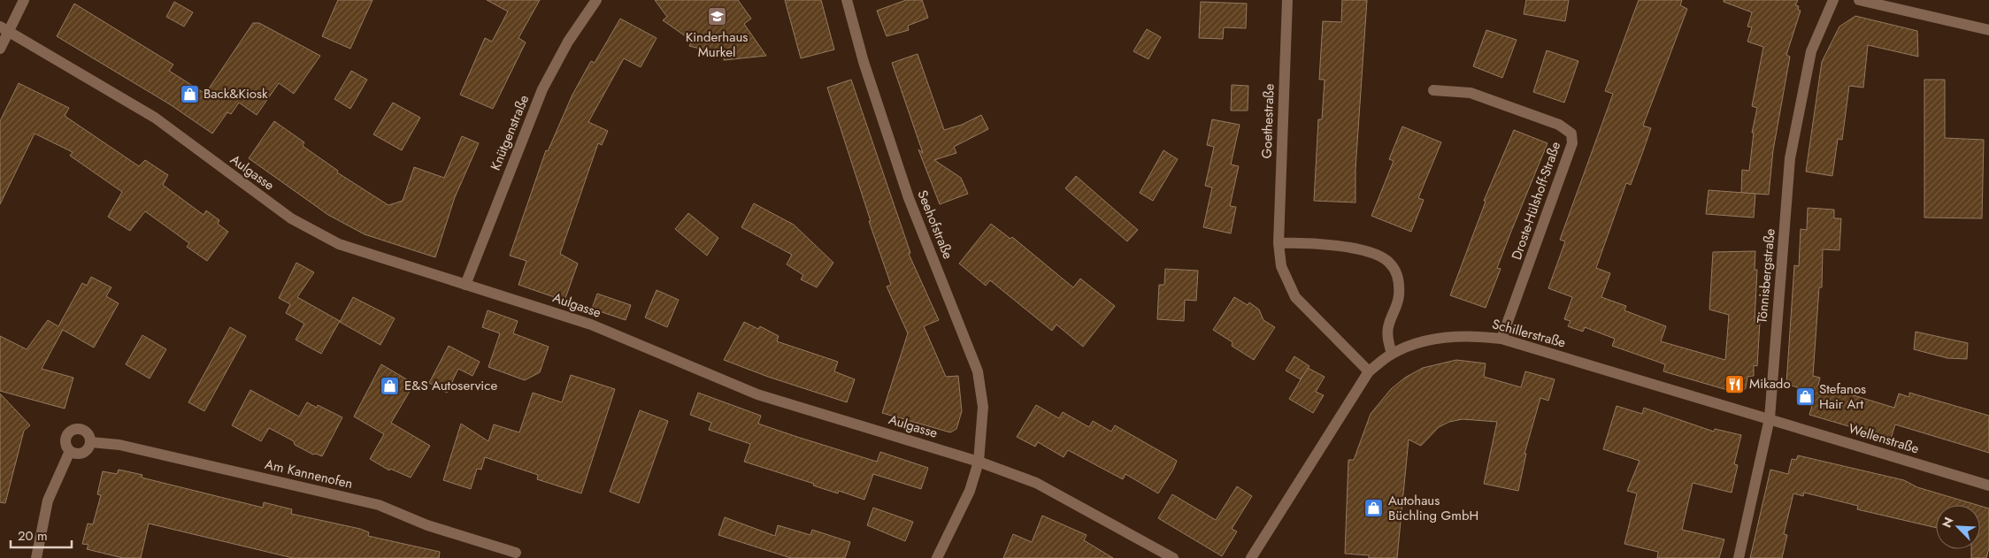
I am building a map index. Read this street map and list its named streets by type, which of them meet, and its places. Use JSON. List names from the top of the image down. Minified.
{"streets":{"street":["Goethestraße","Knütgenstraße","Aulgasse","Droste-Hülshoff-Straße","Seehofstraße","Tönnisbergstraße","Schillerstraße","Wellenstraße","Am Kannenofen"]},"crossings":[["Goethestraße","Schillerstraße"],["Knütgenstraße","Aulgasse"],["Aulgasse","Seehofstraße"],["Droste-Hülshoff-Straße","Schillerstraße"],["Tönnisbergstraße","Schillerstraße"],["Tönnisbergstraße","Wellenstraße"],["Schillerstraße","Wellenstraße"]],"places":{"school or university":["Kinderhaus Murkel"],"shop":["Back&Kiosk","E&S Autoservice","Stefanos Hair Art","Autohaus Büchling GmbH"],"restaurant":["Mikado"]},"scale_bar":"20 m","north":"top left"}
